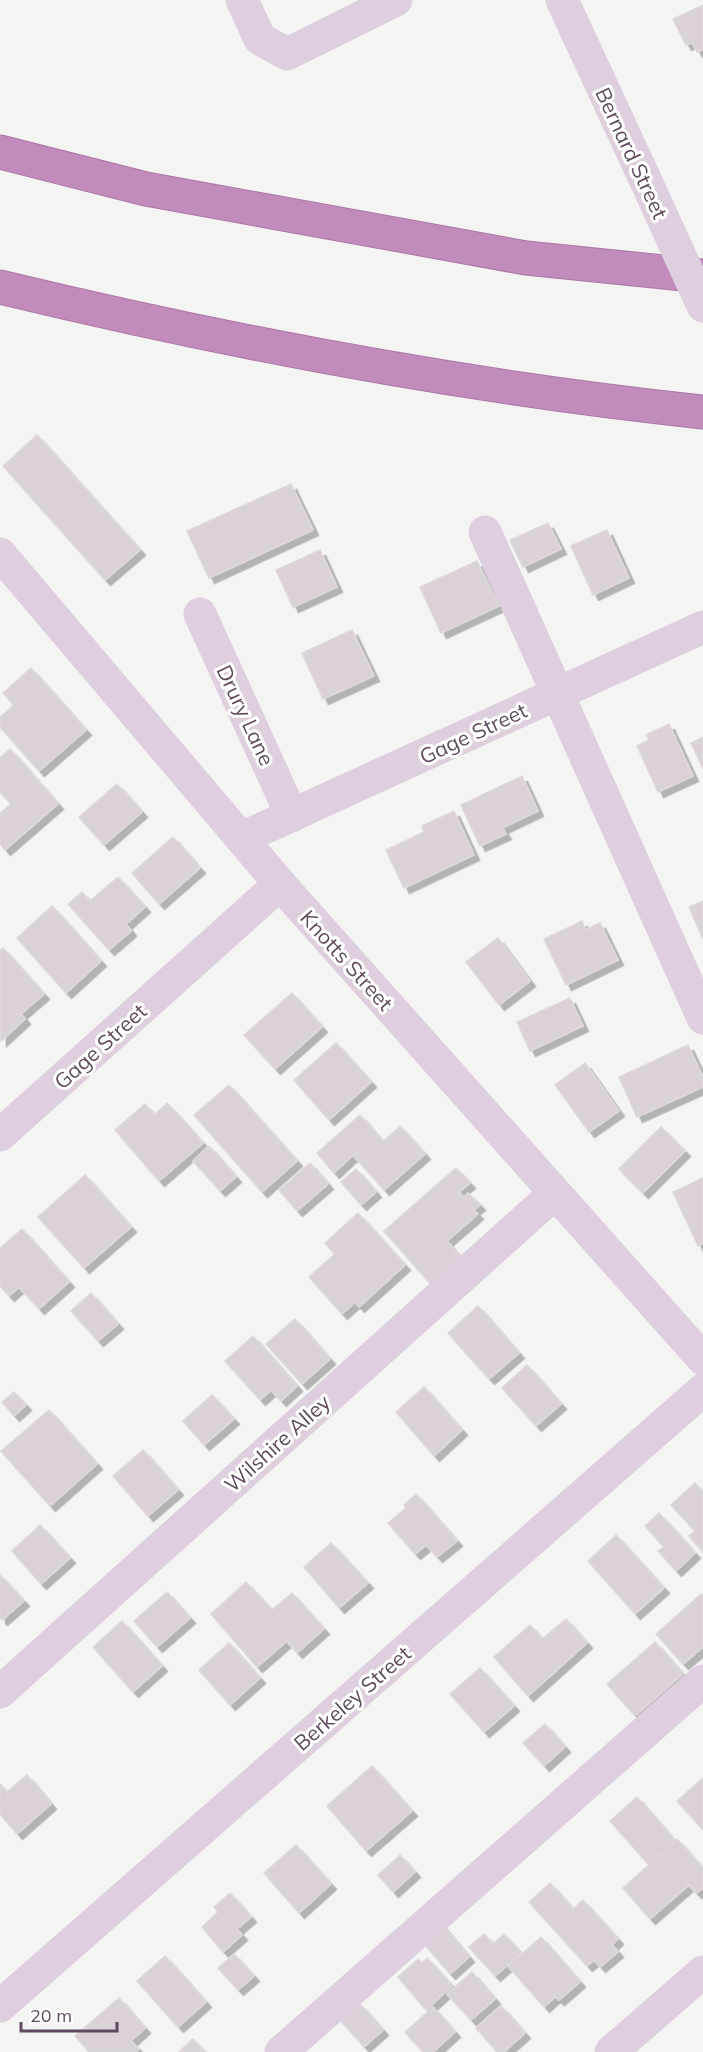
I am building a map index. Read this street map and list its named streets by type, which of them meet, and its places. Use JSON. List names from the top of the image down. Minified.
{"streets":{"street":["Bernard Street","Drury Lane","Gage Street","Knotts Street","Wilshire Alley","Berkeley Street"]},"crossings":[["Drury Lane","Gage Street"],["Gage Street","Knotts Street"],["Knotts Street","Wilshire Alley"]],"scale_bar":"20 m"}
